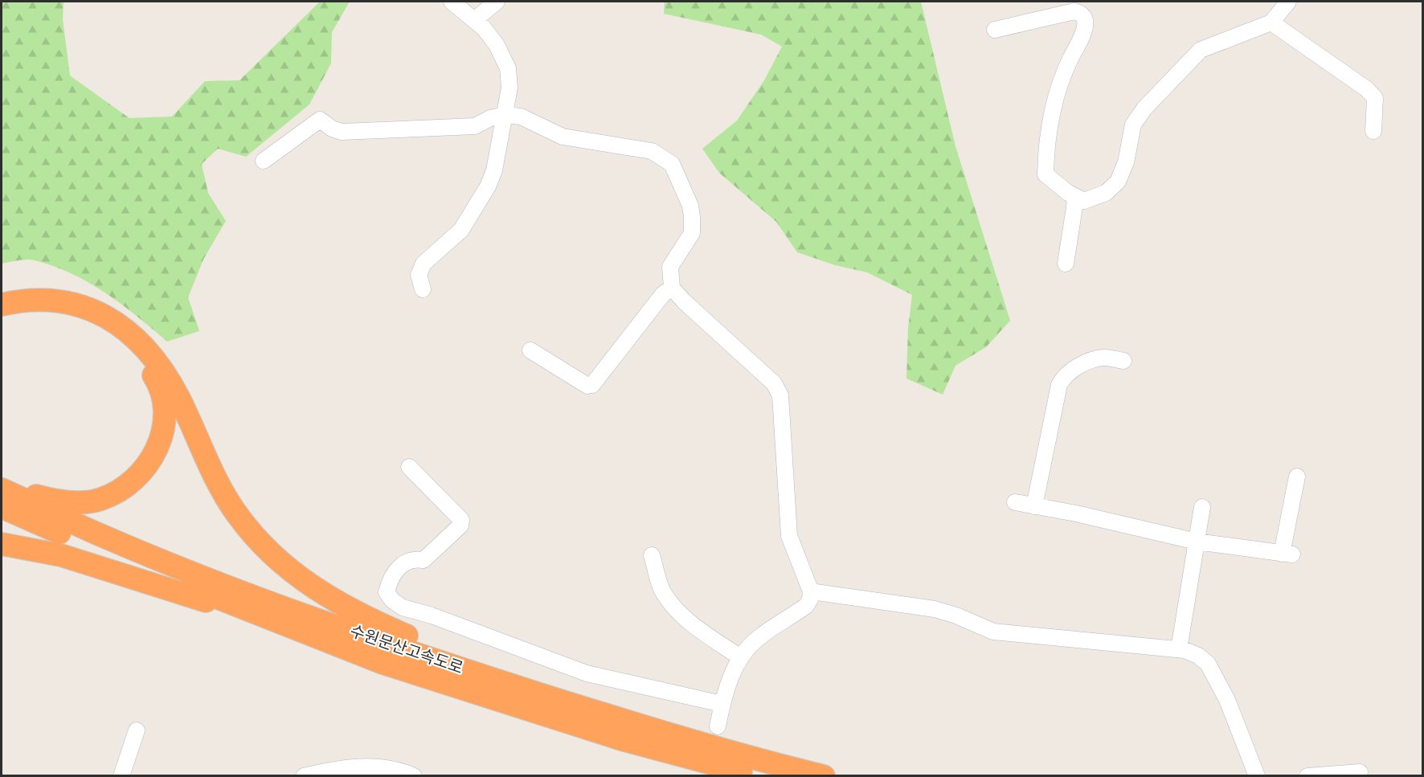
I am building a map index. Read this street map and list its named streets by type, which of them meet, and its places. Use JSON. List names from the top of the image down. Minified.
{"streets":{"highway":["수원문산고속도로"]}}
